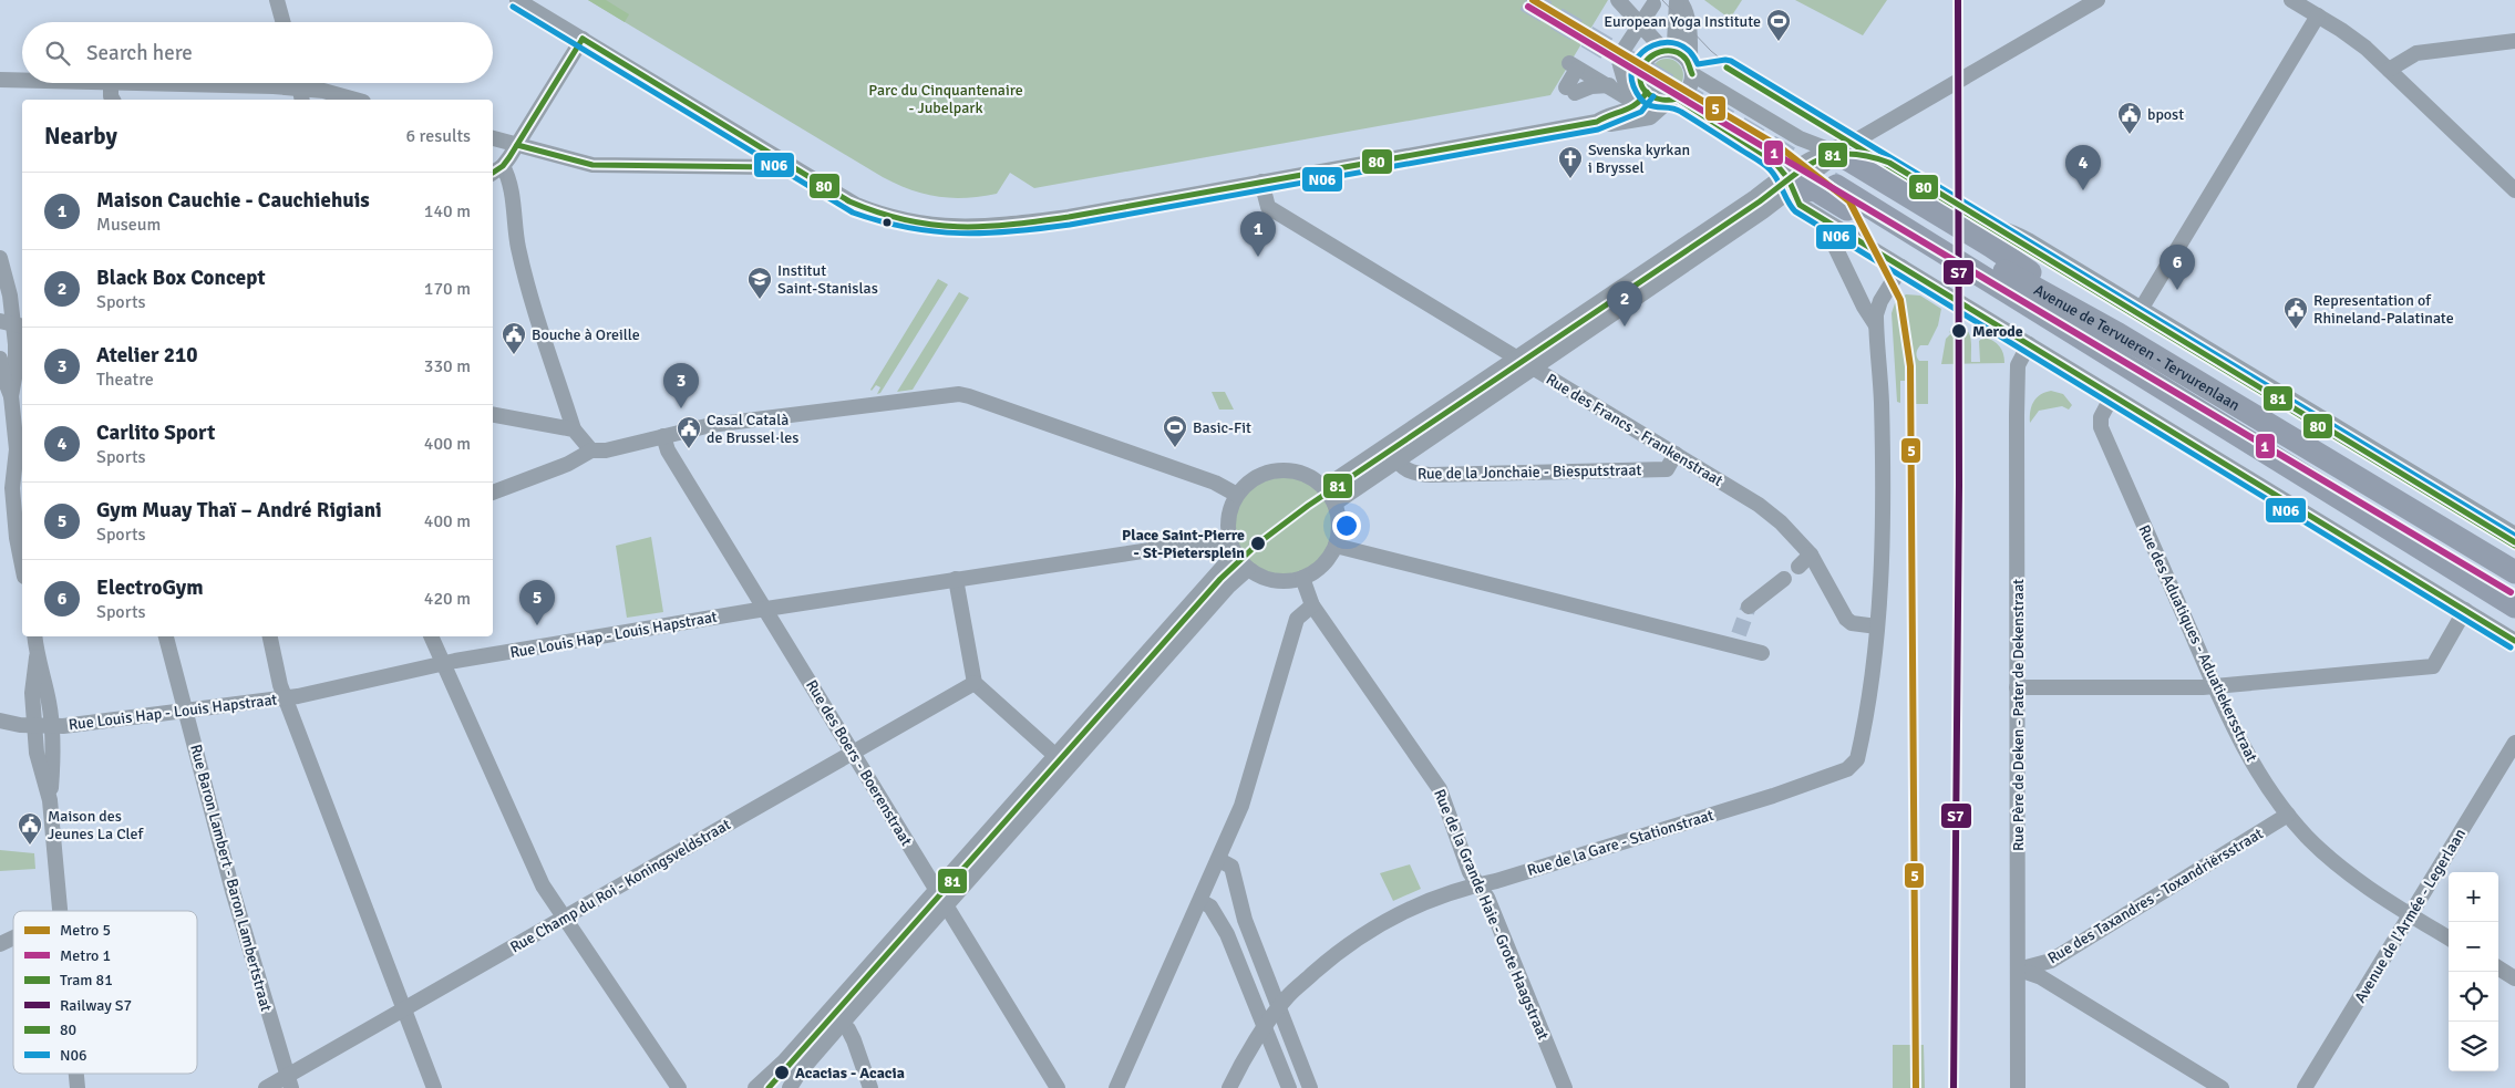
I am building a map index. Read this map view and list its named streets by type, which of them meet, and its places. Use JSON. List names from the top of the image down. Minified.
{"streets":{"highway":["Avenue de Tervueren - Tervurenlaan"],"street":["Rue des Francs - Frankenstraat","Rue de la Jonchaie - Biesputstraat","Rue Louis Hap - Louis Hapstraat","Rue des Aduatiques - Aduatiekersstraat","Rue Père de Deken - Pater de Dekenstraat","Rue des Boers - Boerenstraat","Rue de la Gare - Stationstraat","Rue Baron Lambert - Baron Lambertstraat","Rue Champ du Roi - Koningsveldstraat","Rue des Taxandres - Toxandriërsstraat","Rue de la Grande Haie - Grote Haagstraat","Avenue de l'Armée - Legerlaan"]},"crossings":[["Rue des Francs - Frankenstraat","Rue de la Jonchaie - Biesputstraat"],["Rue des Francs - Frankenstraat","Rue de la Gare - Stationstraat"],["Rue Louis Hap - Louis Hapstraat","Rue des Boers - Boerenstraat"],["Rue Louis Hap - Louis Hapstraat","Rue Baron Lambert - Baron Lambertstraat"],["Rue Louis Hap - Louis Hapstraat","Rue de la Grande Haie - Grote Haagstraat"],["Rue des Aduatiques - Aduatiekersstraat","Rue des Taxandres - Toxandriërsstraat"],["Rue des Aduatiques - Aduatiekersstraat","Avenue de l'Armée - Legerlaan"],["Rue Père de Deken - Pater de Dekenstraat","Rue des Taxandres - Toxandriërsstraat"],["Rue des Boers - Boerenstraat","Rue Champ du Roi - Koningsveldstraat"],["Rue de la Gare - Stationstraat","Rue de la Grande Haie - Grote Haagstraat"],["Rue Baron Lambert - Baron Lambertstraat","Rue Champ du Roi - Koningsveldstraat"]],"parks":["Parc du Cinquantenaire - Jubelpark"],"places":{"sports":["European Yoga Institute","Basic-Fit"],"public building":["bpost","Representation of Rhineland-Palatinate","Bouche à Oreille","Casal Català de Brussel·les","Maison des Jeunes La Clef"],"church":["Svenska kyrkan i Bryssel"],"school or university":["Institut Saint-Stanislas"],"other":["Merode","Place Saint-Pierre - St-Pietersplein","Acacias - Acacia"]},"lines":["metro line 5","rail line S7","metro line 1","transit line N06","transit line 80","tram line 81"],"legend":["Metro 5","Metro 1","Tram 81","Railway S7","80","N06"],"page":{"search":"Search here","heading":["Nearby","6 results"],"pins":["4","1","6","2","3","5"],"list":[{"mark":"1","name":"Maison Cauchie - Cauchiehuis","note":"Museum","value":"140 m"},{"mark":"2","name":"Black Box Concept","note":"Sports","value":"170 m"},{"mark":"3","name":"Atelier 210","note":"Theatre","value":"330 m"},{"mark":"4","name":"Carlito Sport","note":"Sports","value":"400 m"},{"mark":"5","name":"Gym Muay Thaï – André Rigiani","note":"Sports","value":"400 m"},{"mark":"6","name":"ElectroGym","note":"Sports","value":"420 m"}],"map_buttons":["+","−"]}}
